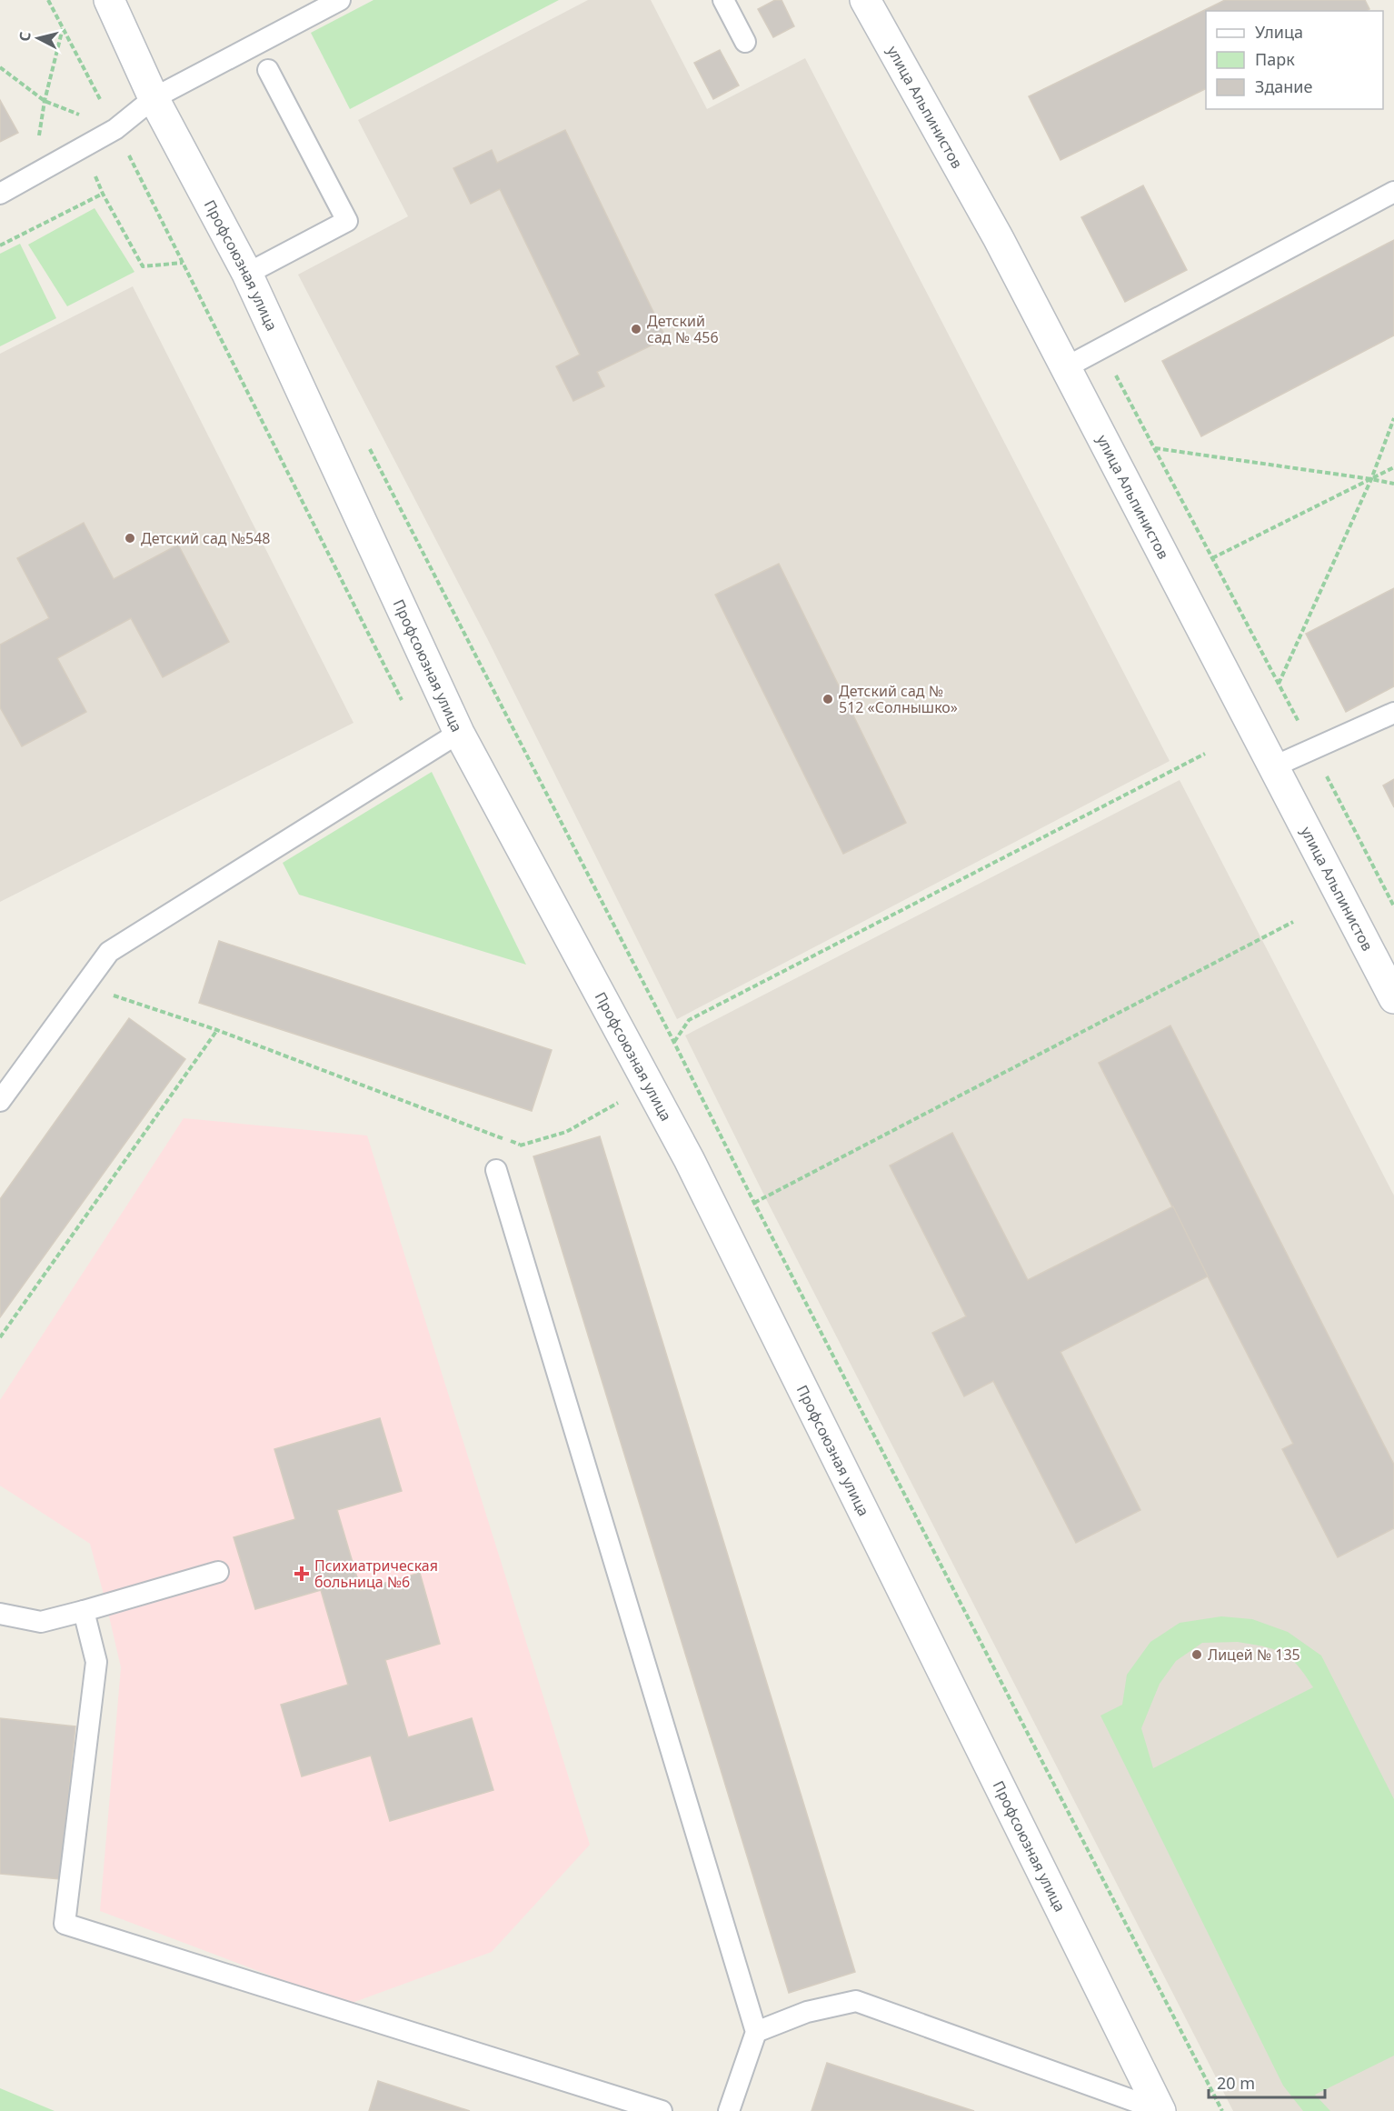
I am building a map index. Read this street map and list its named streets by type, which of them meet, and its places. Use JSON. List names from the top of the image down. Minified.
{"streets":{"street":["улица Альпинистов","Профсоюзная улица"]},"places":{"other":["Детский сад № 456","Детский сад №548","Детский сад № 512 «Солнышко»","Лицей № 135"],"health":["Психиатрическая больница №6"]},"legend":["Улица","Парк","Здание"],"scale_bar":"20 m","north":"left"}
